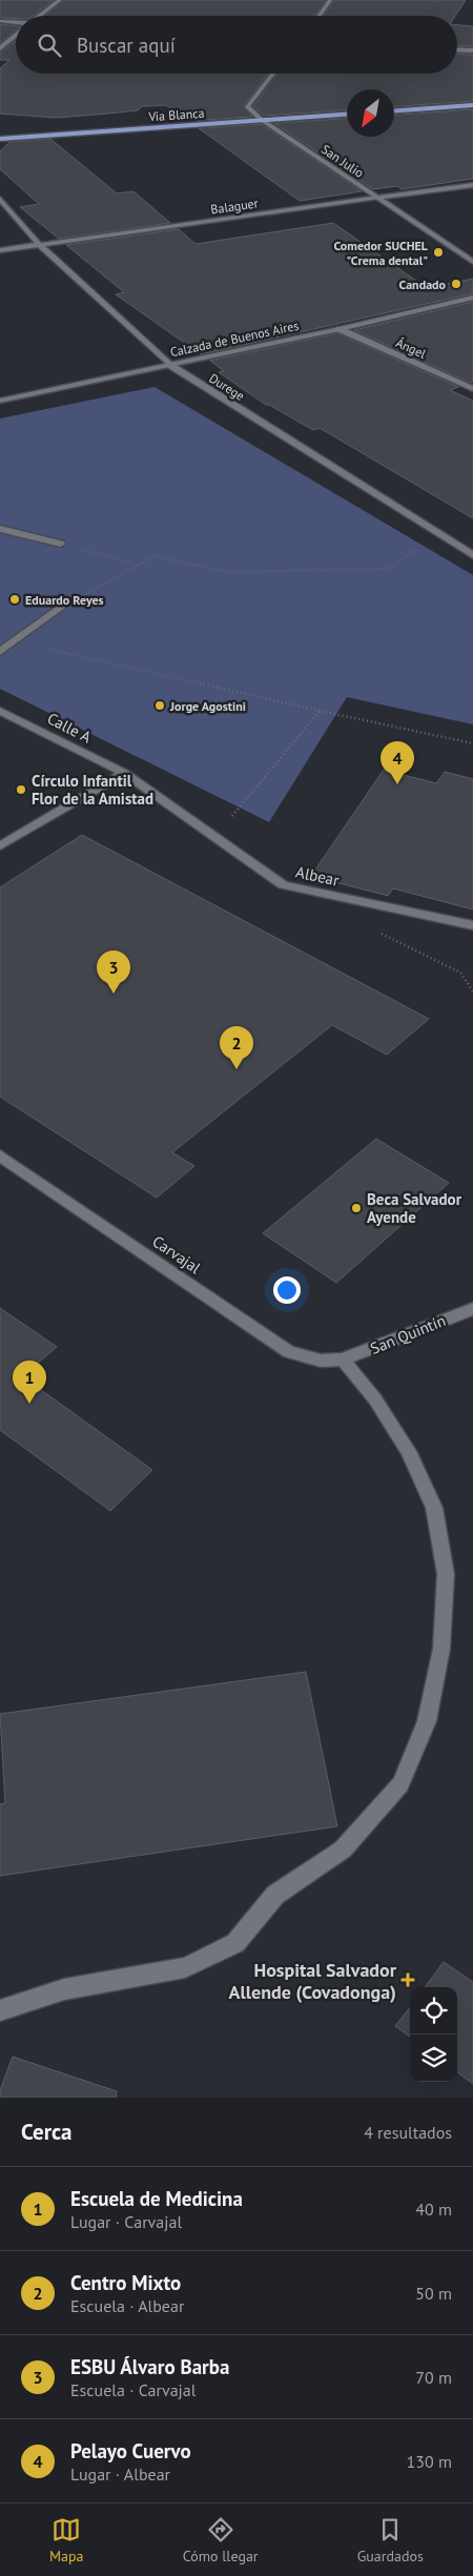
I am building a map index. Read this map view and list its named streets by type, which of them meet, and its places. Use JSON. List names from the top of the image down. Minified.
{"streets":{"main road":["Vía Blanca"],"street":["San Julio","Balaguer","Calzada de Buenos Aires","Ángel","Durege","Calle A","Albear","Carvajal","San Quintín"]},"crossings":[["Vía Blanca","San Julio"],["San Julio","Balaguer"],["Balaguer","Durege"],["Calzada de Buenos Aires","Ángel"],["Calzada de Buenos Aires","Durege"],["Calle A","Albear"],["Carvajal","San Quintín"]],"places":{"other":["Comedor SUCHEL \"Crema dental\"","Candado","Eduardo Reyes","Jorge Agostini","Círculo Infantil Flor de la Amistad","Beca Salvador Ayende"],"health":["Hospital Salvador Allende (Covadonga)"]},"north":"bottom left","page":{"search":"Buscar aquí","pins":["4","3","2","1"],"heading":["Cerca","4 resultados"],"list":[{"mark":"1","name":"Escuela de Medicina","note":"Lugar · Carvajal","value":"40 m"},{"mark":"2","name":"Centro Mixto","note":"Escuela · Albear","value":"50 m"},{"mark":"3","name":"ESBU Álvaro Barba","note":"Escuela · Carvajal","value":"70 m"},{"mark":"4","name":"Pelayo Cuervo","note":"Lugar · Albear","value":"130 m"}],"nav":["Mapa","Cómo llegar","Guardados"]}}
